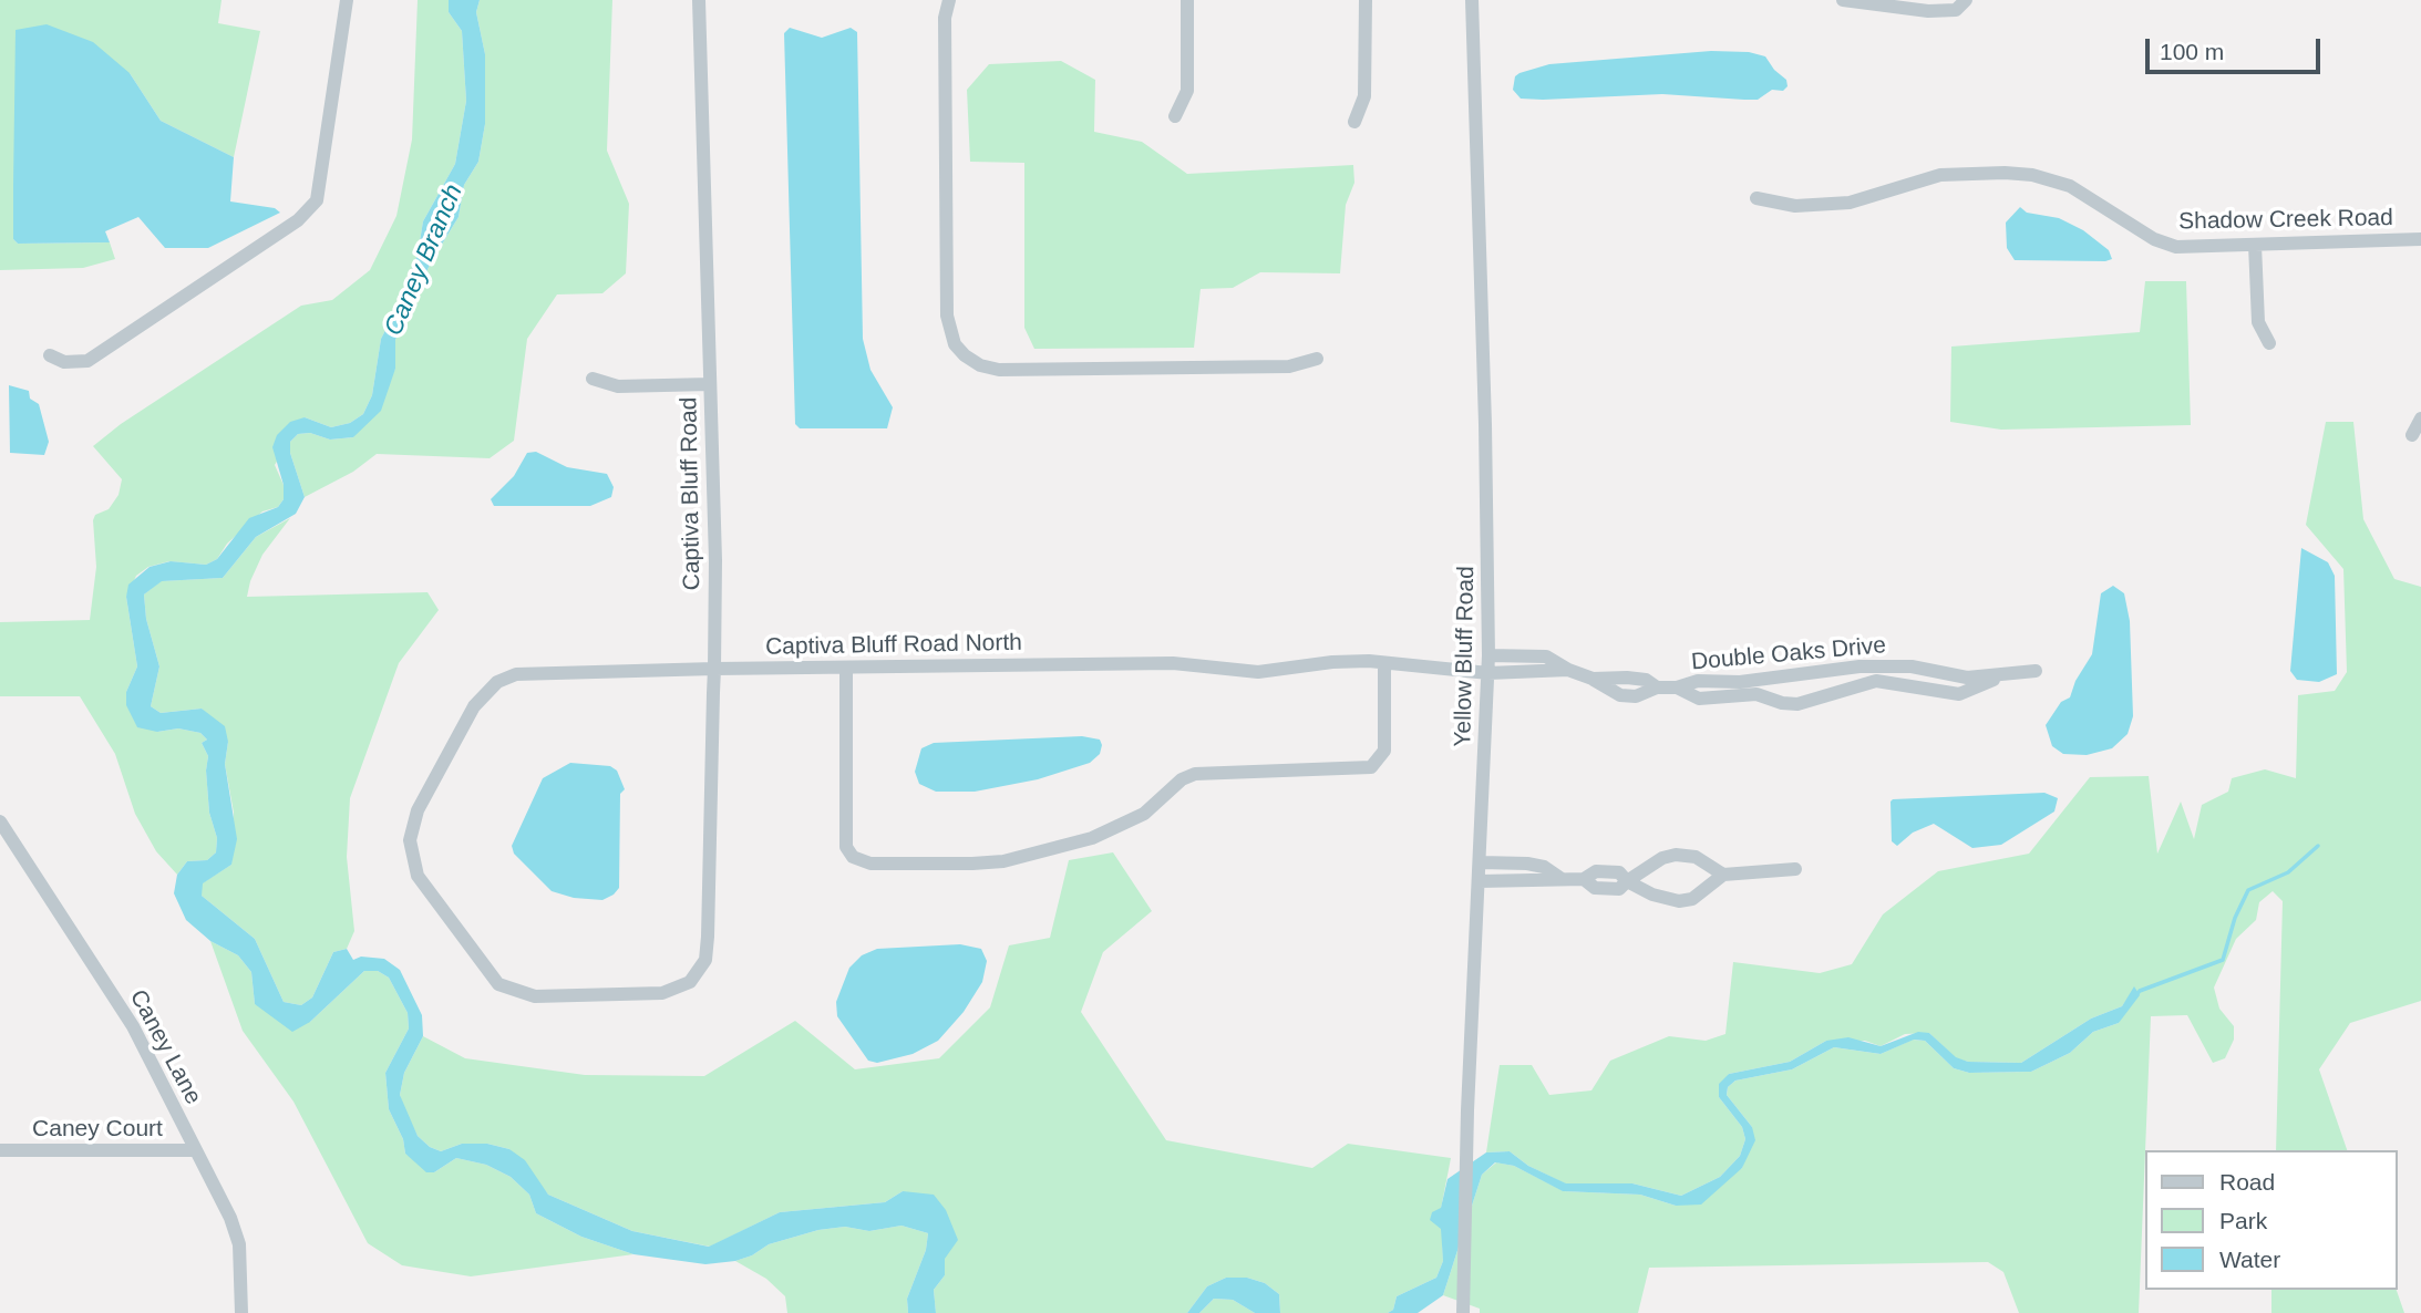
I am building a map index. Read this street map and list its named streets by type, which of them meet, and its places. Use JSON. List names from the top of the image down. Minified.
{"streets":{"street":["Shadow Creek Road","Captiva Bluff Road","Captiva Bluff Road North","Double Oaks Drive","Yellow Bluff Road","Caney Lane","Caney Court"]},"crossings":[["Captiva Bluff Road","Captiva Bluff Road North"],["Captiva Bluff Road North","Double Oaks Drive"],["Captiva Bluff Road North","Yellow Bluff Road"],["Double Oaks Drive","Yellow Bluff Road"],["Caney Lane","Caney Court"]],"water":["Caney Branch"],"legend":["Road","Park","Water"],"scale_bar":"100 m"}
